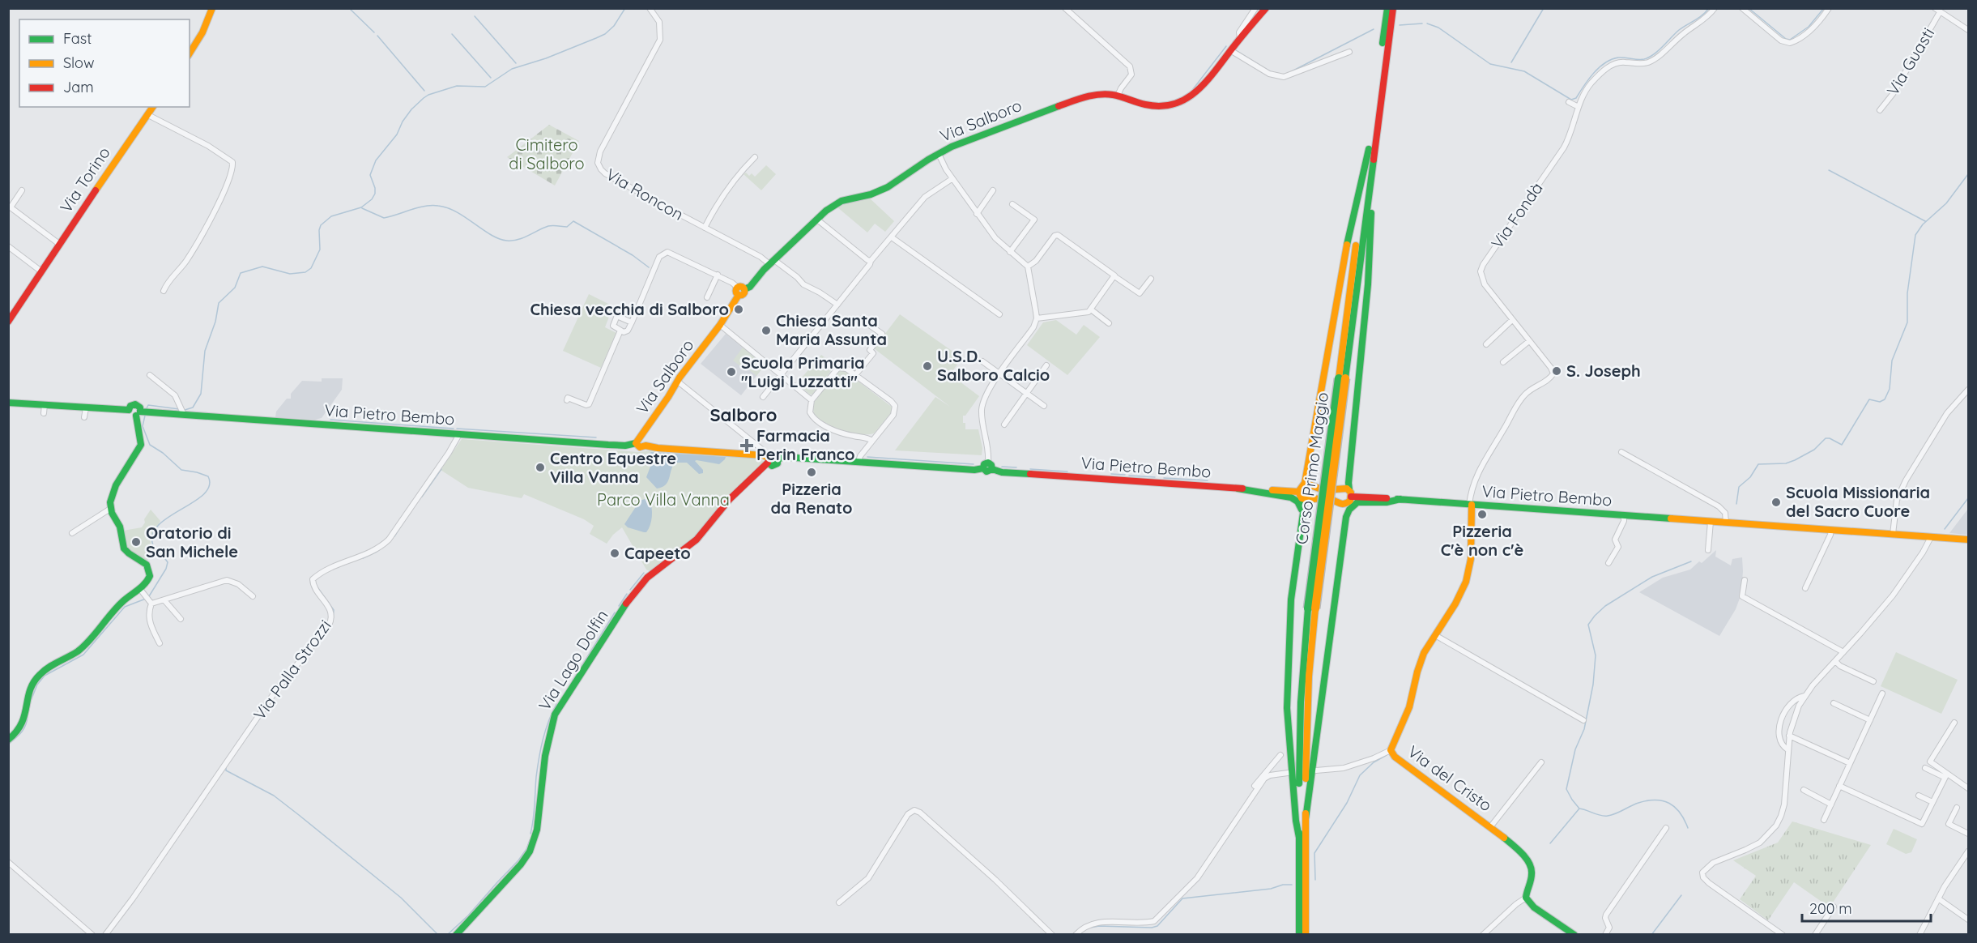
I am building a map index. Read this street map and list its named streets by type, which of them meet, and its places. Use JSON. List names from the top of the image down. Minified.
{"streets":{"main road":["Via Salboro","Via Torino","Via Pietro Bembo","Corso Primo Maggio","Via Lago Dolfin","Via del Cristo"],"street":["Via Guasti","Via Roncon","Via Fondà","Via Palla Strozzi"]},"crossings":[["Via Salboro","Via Roncon"],["Via Salboro","Via Pietro Bembo"],["Via Fondà","Via Pietro Bembo"],["Via Fondà","Via del Cristo"],["Via Pietro Bembo","Via Lago Dolfin"],["Via Pietro Bembo","Via Palla Strozzi"],["Via Pietro Bembo","Via del Cristo"]],"districts":["Salboro"],"parks":["Cimitero di Salboro","Parco Villa Vanna"],"places":{"other":["Chiesa vecchia di Salboro","Chiesa Santa Maria Assunta","U.S.D. Salboro Calcio","S. Joseph","Scuola Primaria \"Luigi Luzzatti\"","Centro Equestre Villa Vanna","Pizzeria da Renato","Scuola Missionaria del Sacro Cuore","Pizzeria C'è non c'è","Oratorio di San Michele","Capeeto"],"health":["Farmacia Perin Franco"]},"legend":["Fast","Slow","Jam"],"scale_bar":"200 m"}
